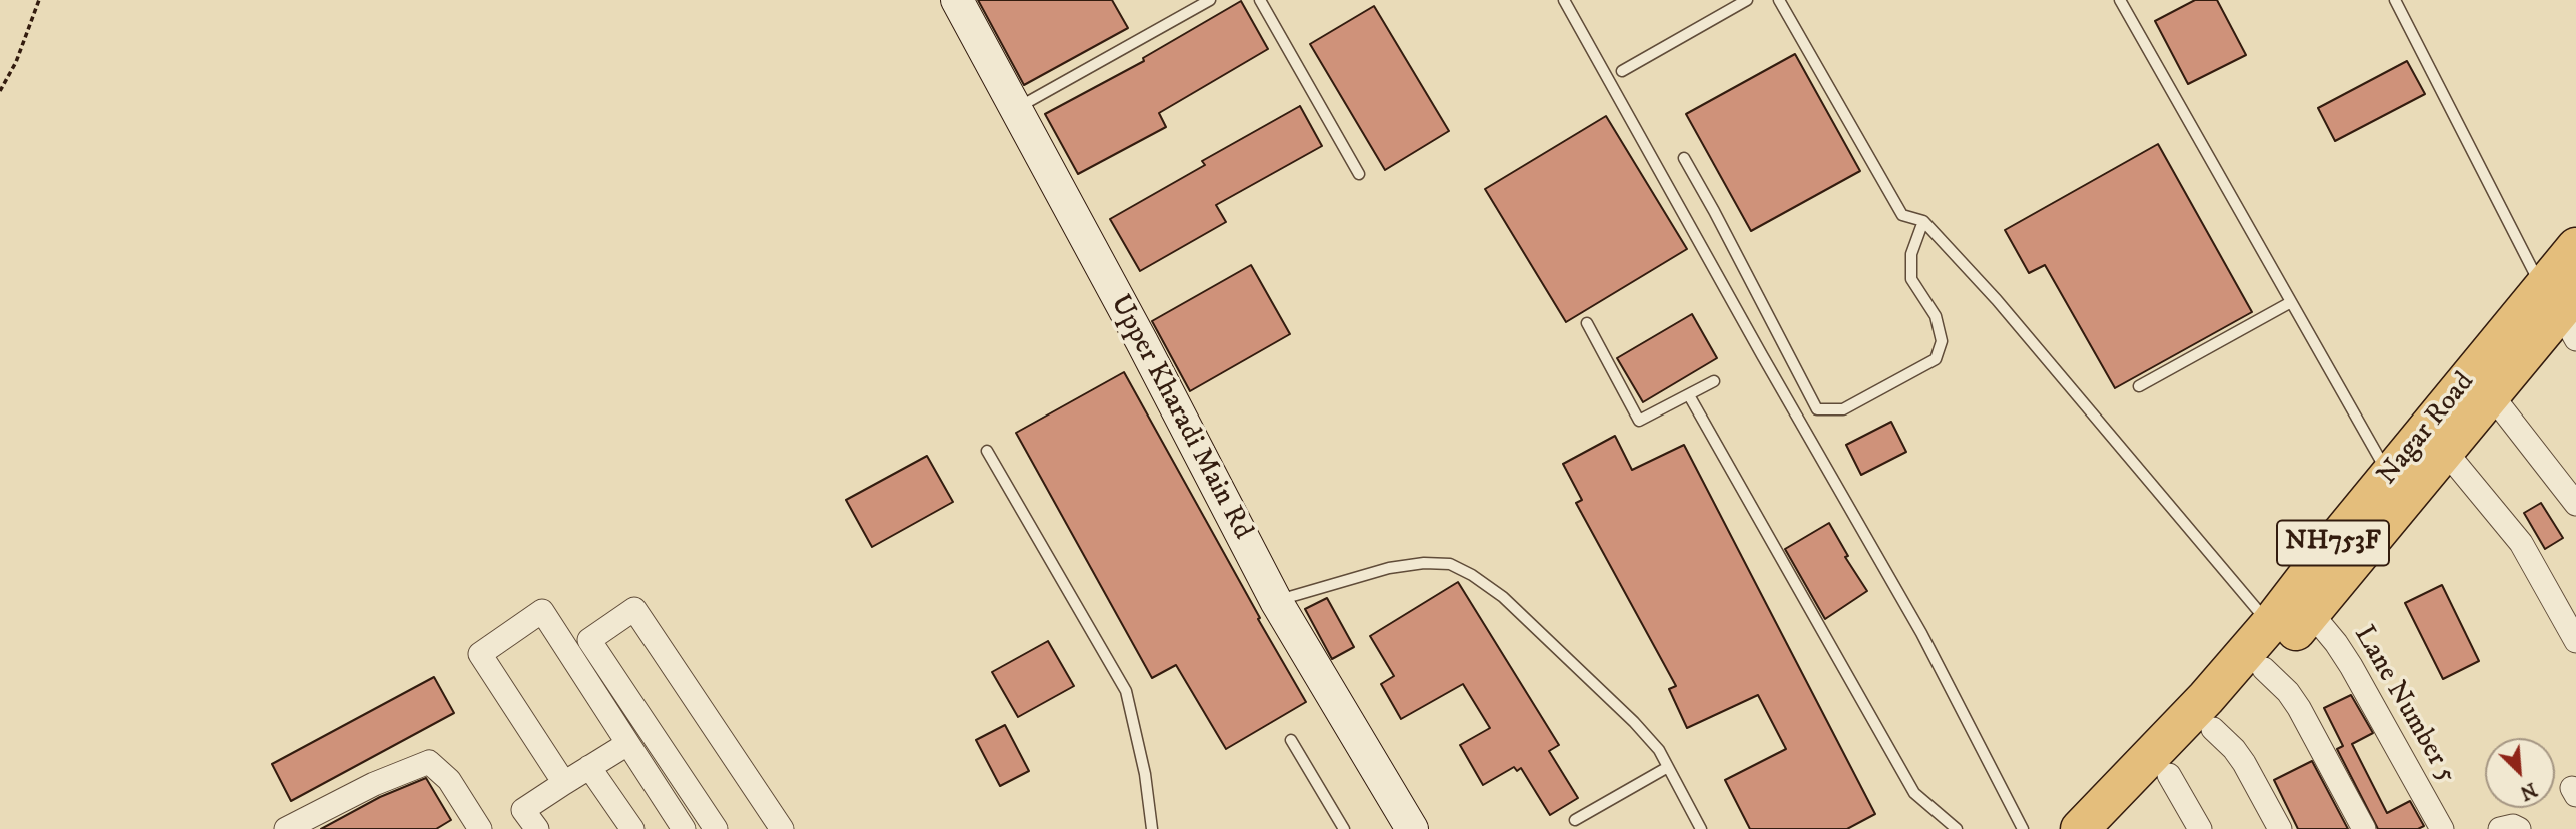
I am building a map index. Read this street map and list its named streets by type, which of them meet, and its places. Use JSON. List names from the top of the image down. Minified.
{"streets":{"highway":["Nagar Road","NH753F"],"street":["Upper Kharadi Main Rd","Lane Number 5"]},"crossings":[["Nagar Road","Lane Number 5"]],"north":"bottom right"}
